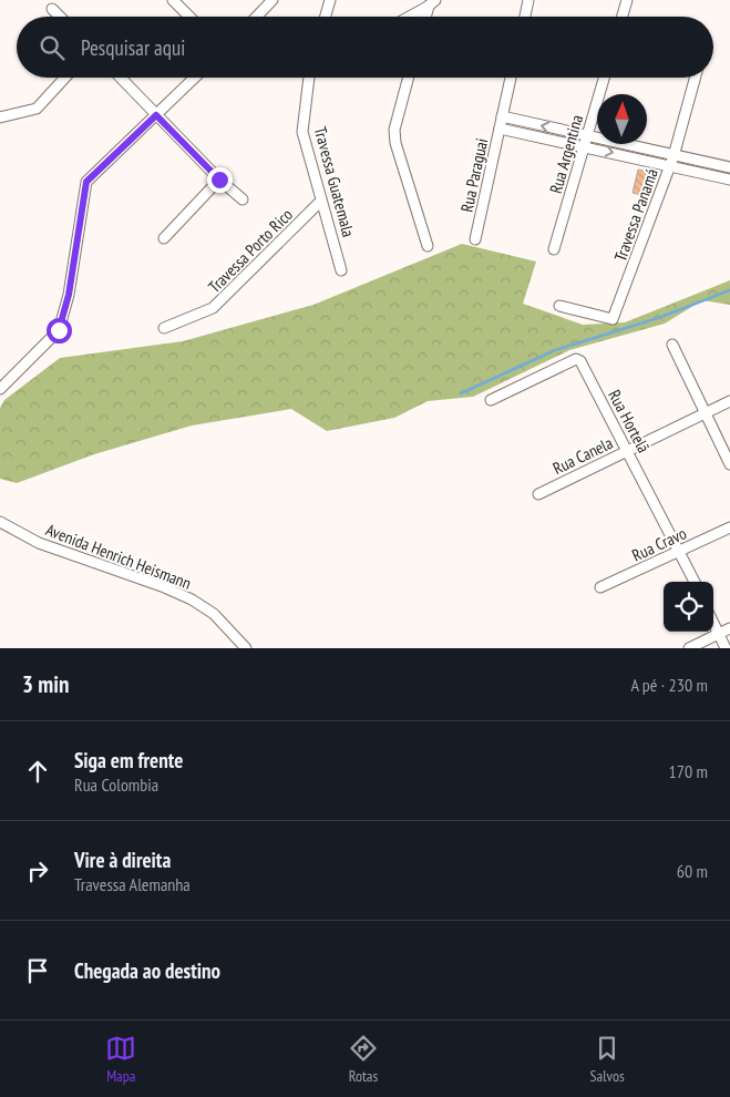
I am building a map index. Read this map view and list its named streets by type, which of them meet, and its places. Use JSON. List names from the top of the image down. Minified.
{"streets":{"street":["Rua Argentina","Rua Paraguai","Travessa Guatemala","Travessa Panamá","Travessa Porto Rico","Rua Hortelã","Rua Canela","Rua Cravo","Avenida Henrich Heismann"]},"crossings":[["Travessa Guatemala","Travessa Porto Rico"],["Rua Hortelã","Rua Canela"],["Rua Hortelã","Rua Cravo"]],"north":"top","page":{"search":"Pesquisar aqui","heading":["3 min","A pé · 230 m"],"list":[["Siga em frente","Rua Colombia","170 m"],["Vire à direita","Travessa Alemanha","60 m"],"Chegada ao destino"],"nav":["Mapa","Rotas","Salvos"]}}
